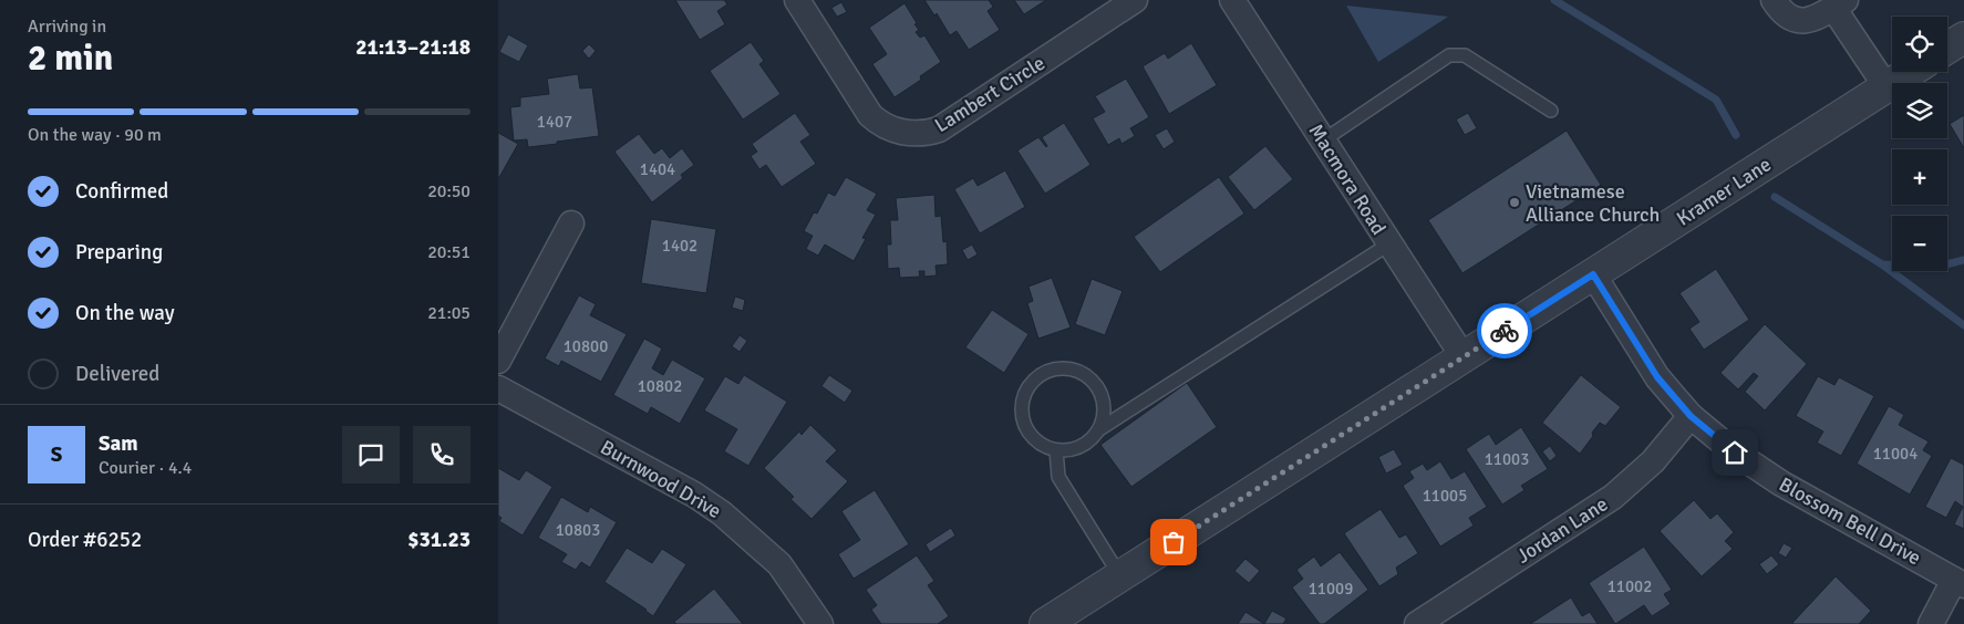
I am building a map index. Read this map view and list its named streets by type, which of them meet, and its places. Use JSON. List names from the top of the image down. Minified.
{"streets":{"street":["Lambert Circle","Macmora Road","Kramer Lane","Burnwood Drive","Blossom Bell Drive","Jordan Lane"]},"crossings":[["Macmora Road","Kramer Lane"],["Kramer Lane","Blossom Bell Drive"],["Blossom Bell Drive","Jordan Lane"]],"places":["Vietnamese Alliance Church"],"house_numbers":["1407","1404","1402","10800","10802","11004","11003","11005","10803","11002","11009"],"page":{"heading":["2 min","Arriving in","21:13–21:18"],"panel":["Sam","Courier · 4.4","Order #6252","$31.23"],"map_buttons":["+","−"],"bar":"On the way · 90 m","list":[["Confirmed","20:50"],["Preparing","20:51"],["On the way","21:05"],"Delivered"],"round":"S"}}
